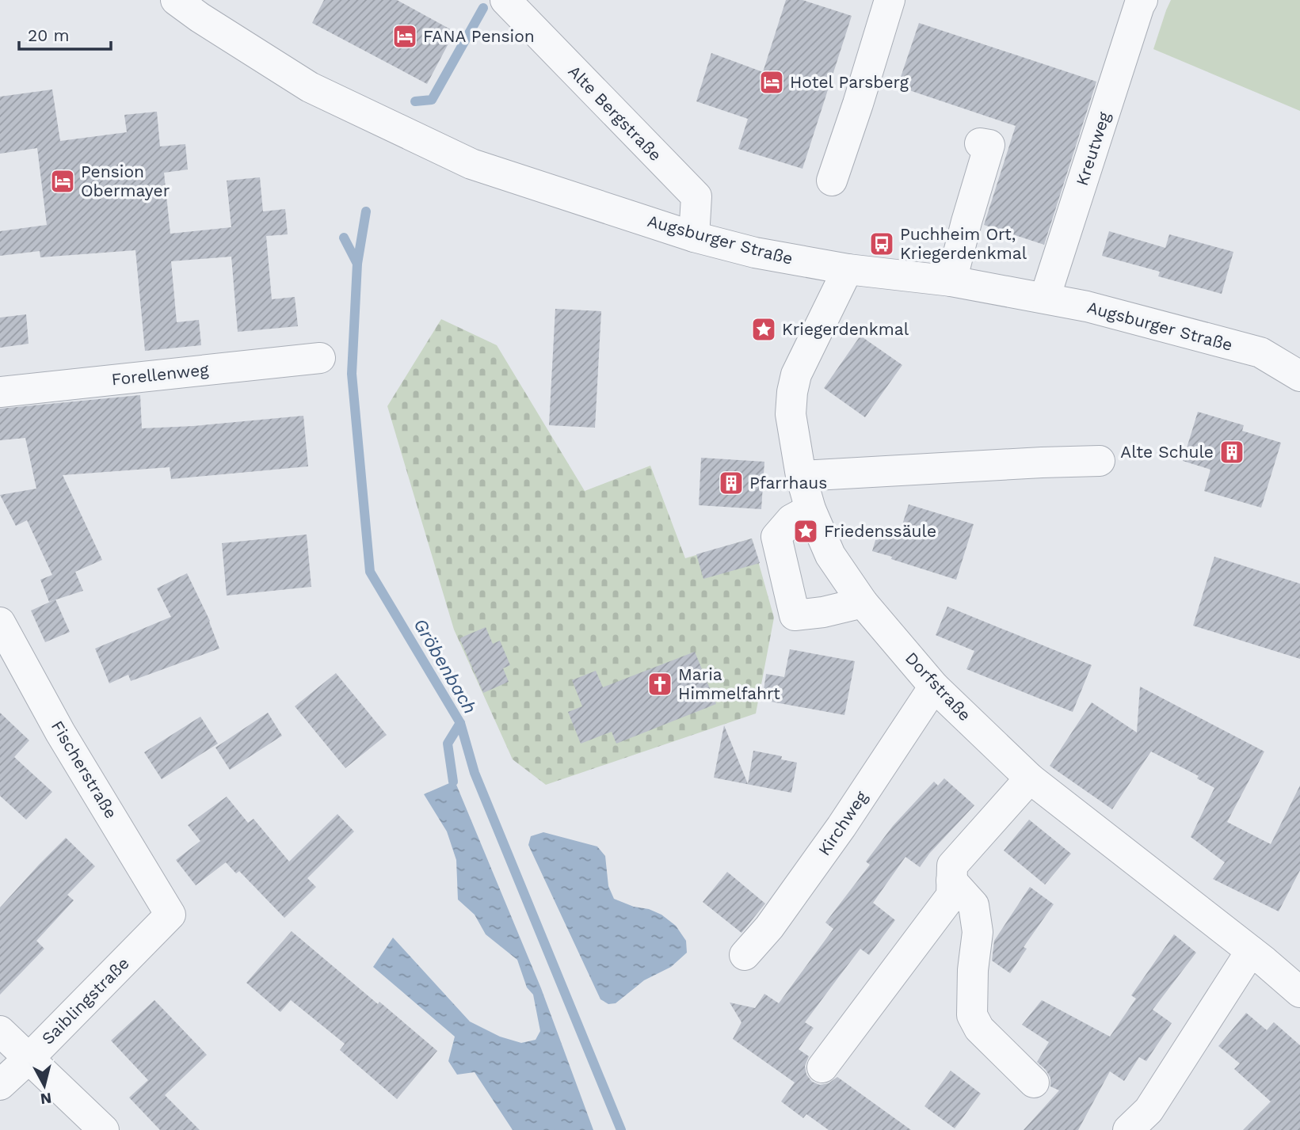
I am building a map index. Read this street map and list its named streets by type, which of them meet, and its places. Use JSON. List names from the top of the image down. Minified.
{"streets":{"street":["Alte Bergstraße","Kreutweg","Augsburger Straße","Forellenweg","Dorfstraße","Fischerstraße","Kirchweg","Saiblingstraße"]},"crossings":[["Alte Bergstraße","Augsburger Straße"],["Kreutweg","Augsburger Straße"],["Augsburger Straße","Dorfstraße"],["Dorfstraße","Kirchweg"],["Fischerstraße","Saiblingstraße"]],"water":["Gröbenbach"],"places":{"hotel":["FANA Pension","Hotel Parsberg","Pension Obermayer"],"bus stop":["Puchheim Ort, Kriegerdenkmal"],"place":["Kriegerdenkmal","Friedenssäule"],"building":["Alte Schule","Pfarrhaus"],"church":["Maria Himmelfahrt"]},"scale_bar":"20 m","north":"bottom"}
